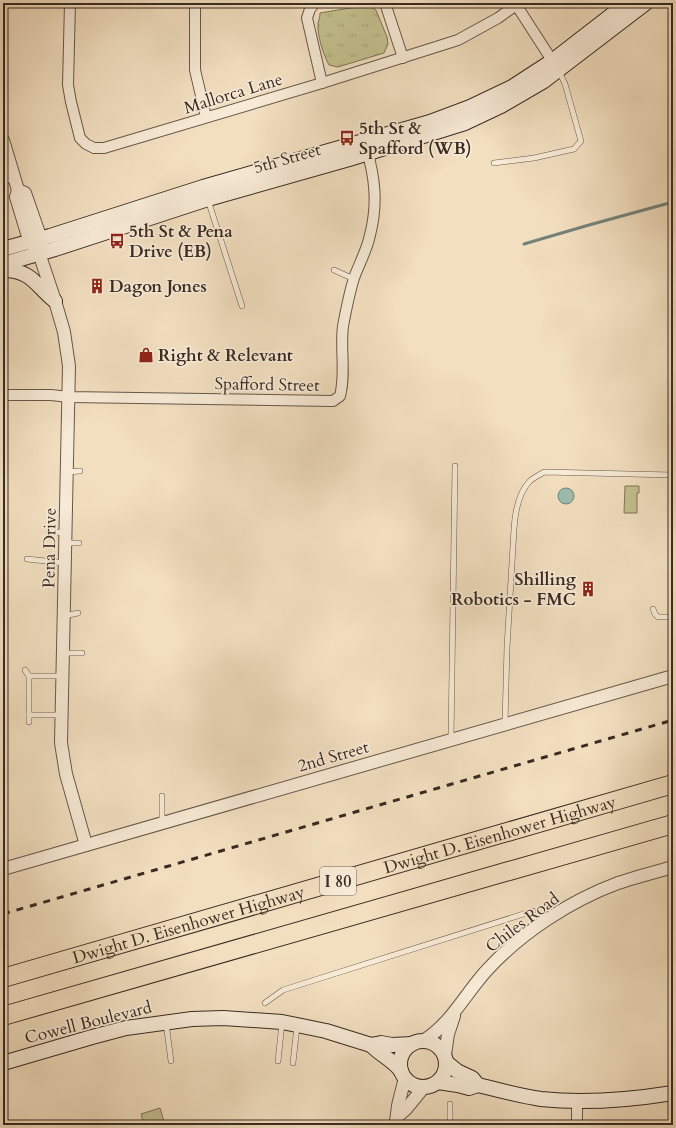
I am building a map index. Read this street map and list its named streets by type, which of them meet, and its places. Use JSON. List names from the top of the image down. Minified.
{"streets":{"highway":["Dwight D. Eisenhower Highway","I 80"],"main road":["5th Street","Cowell Boulevard"],"street":["Mallorca Lane","Spafford Street","Pena Drive","2nd Street","Chiles Road"]},"crossings":[["5th Street","Spafford Street"],["5th Street","Pena Drive"],["Spafford Street","Pena Drive"],["Pena Drive","2nd Street"]],"places":{"bus stop":["5th St & Spafford (WB)","5th St & Pena Drive (EB)"],"building":["Dagon Jones","Shilling Robotics - FMC"],"shop":["Right & Relevant"]}}
